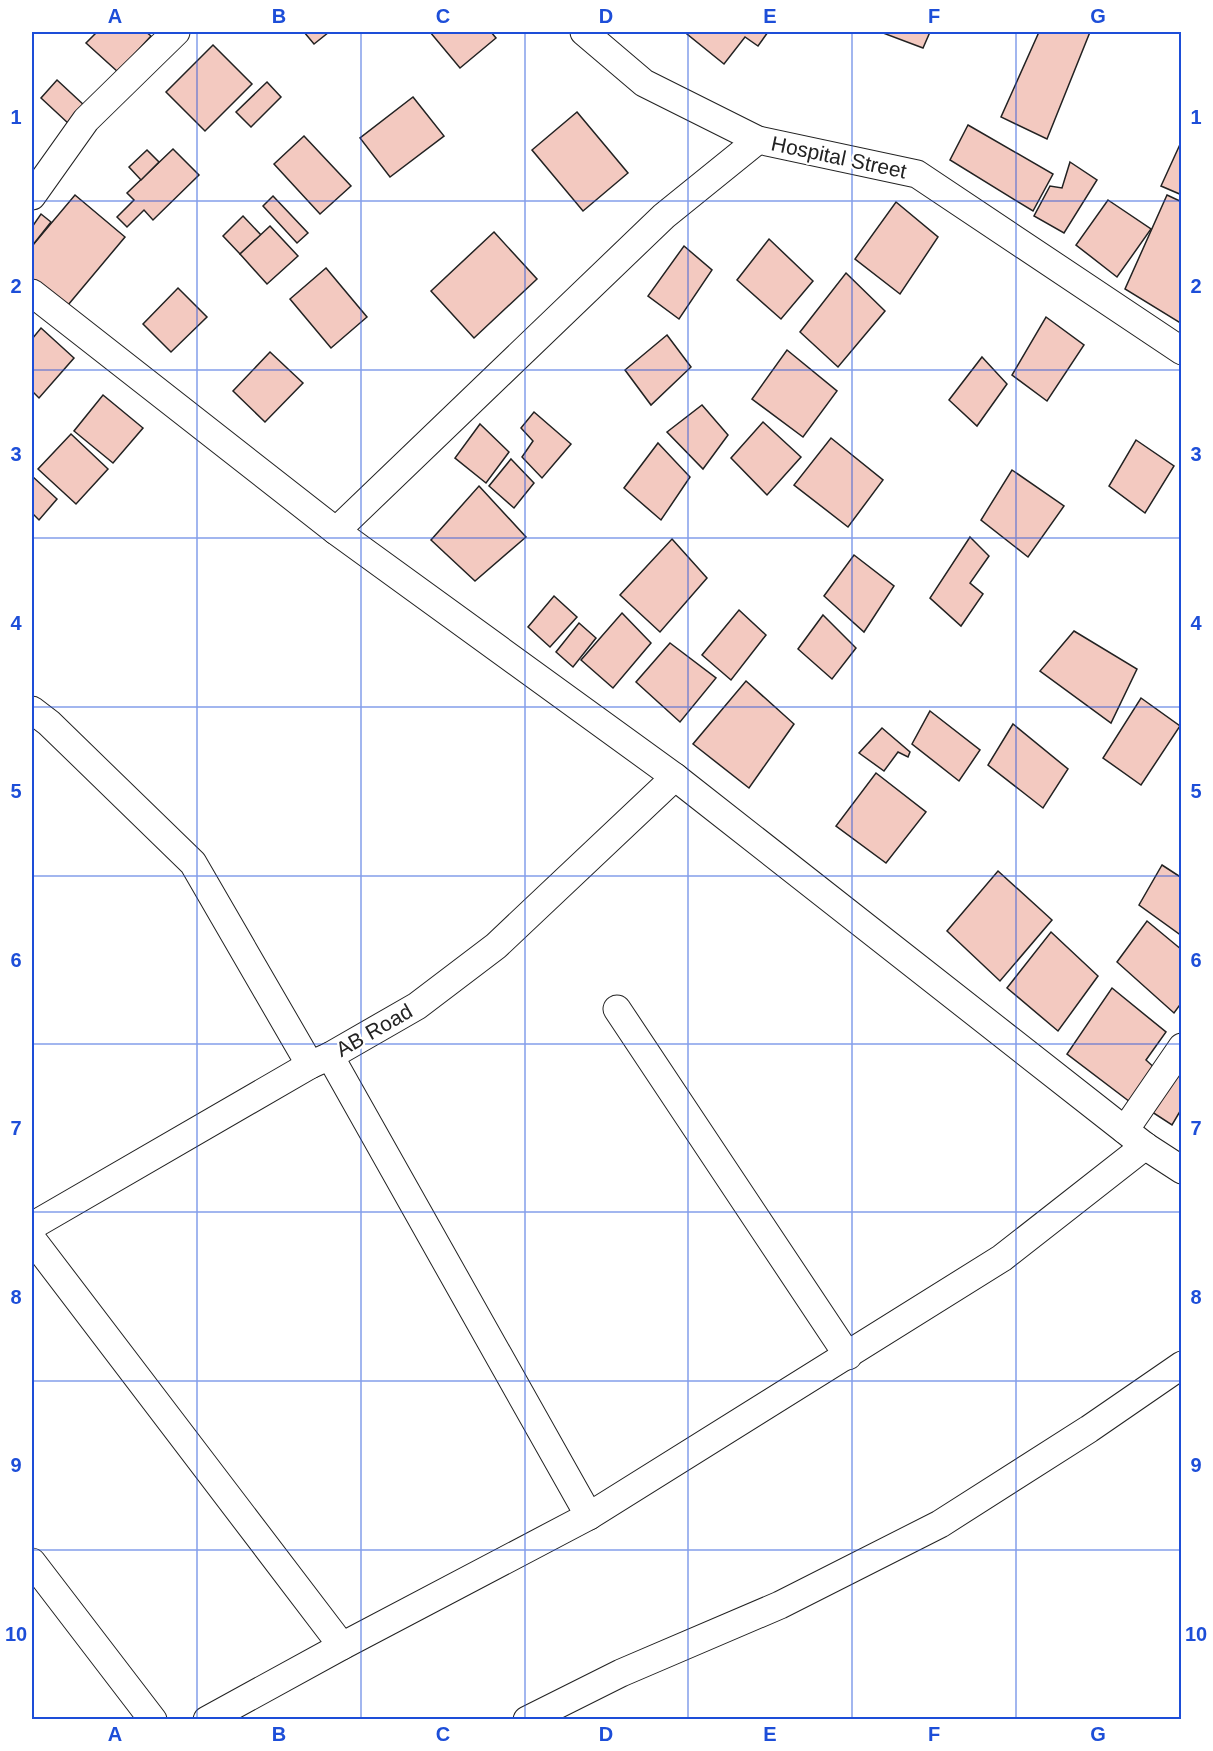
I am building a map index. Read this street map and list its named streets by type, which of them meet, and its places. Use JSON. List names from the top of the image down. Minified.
{"streets":{"street":["Hospital Street","AB Road"]},"grid":{"columns":["A","B","C","D","E","F","G"],"rows":["1","2","3","4","5","6","7","8","9","10"]}}
